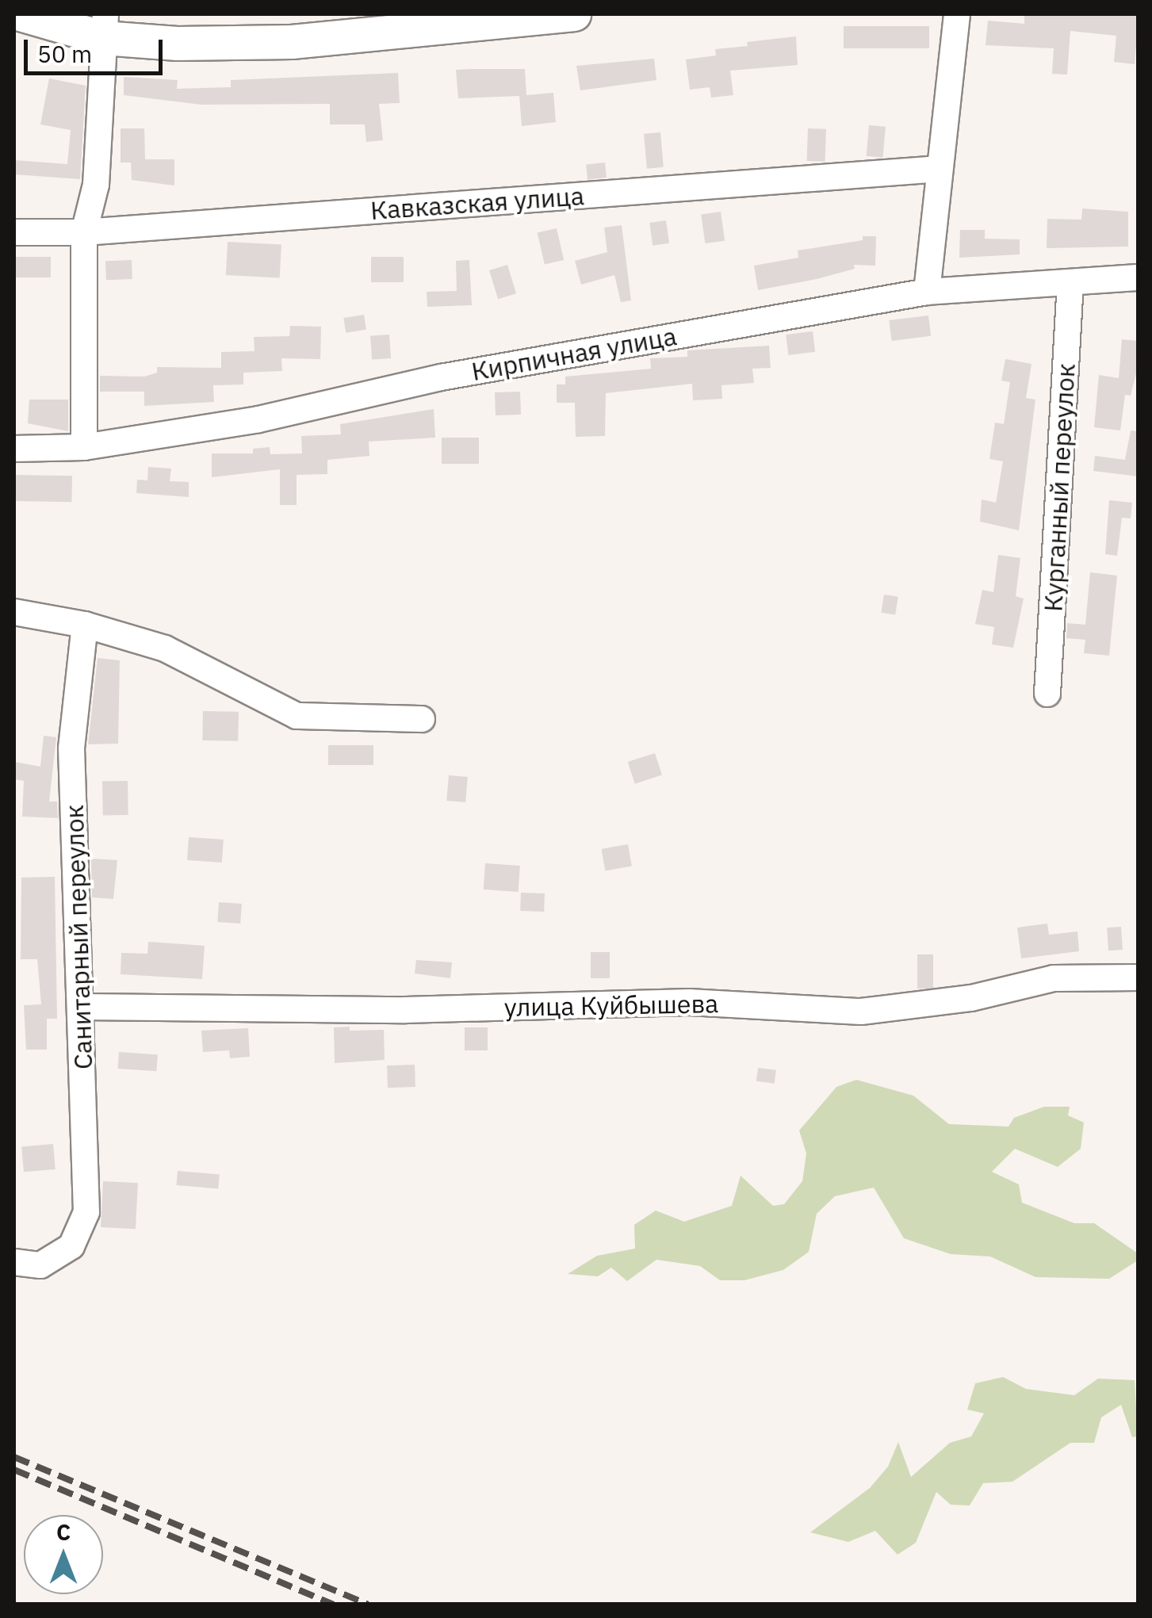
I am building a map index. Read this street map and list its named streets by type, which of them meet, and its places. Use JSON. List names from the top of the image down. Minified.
{"streets":{"street":["Кавказская улица","Кирпичная улица","Курганный переулок","Санитарный переулок","улица Куйбышева"]},"crossings":[["Кирпичная улица","Курганный переулок"],["Санитарный переулок","улица Куйбышева"]],"scale_bar":"50 m","north":"top"}
